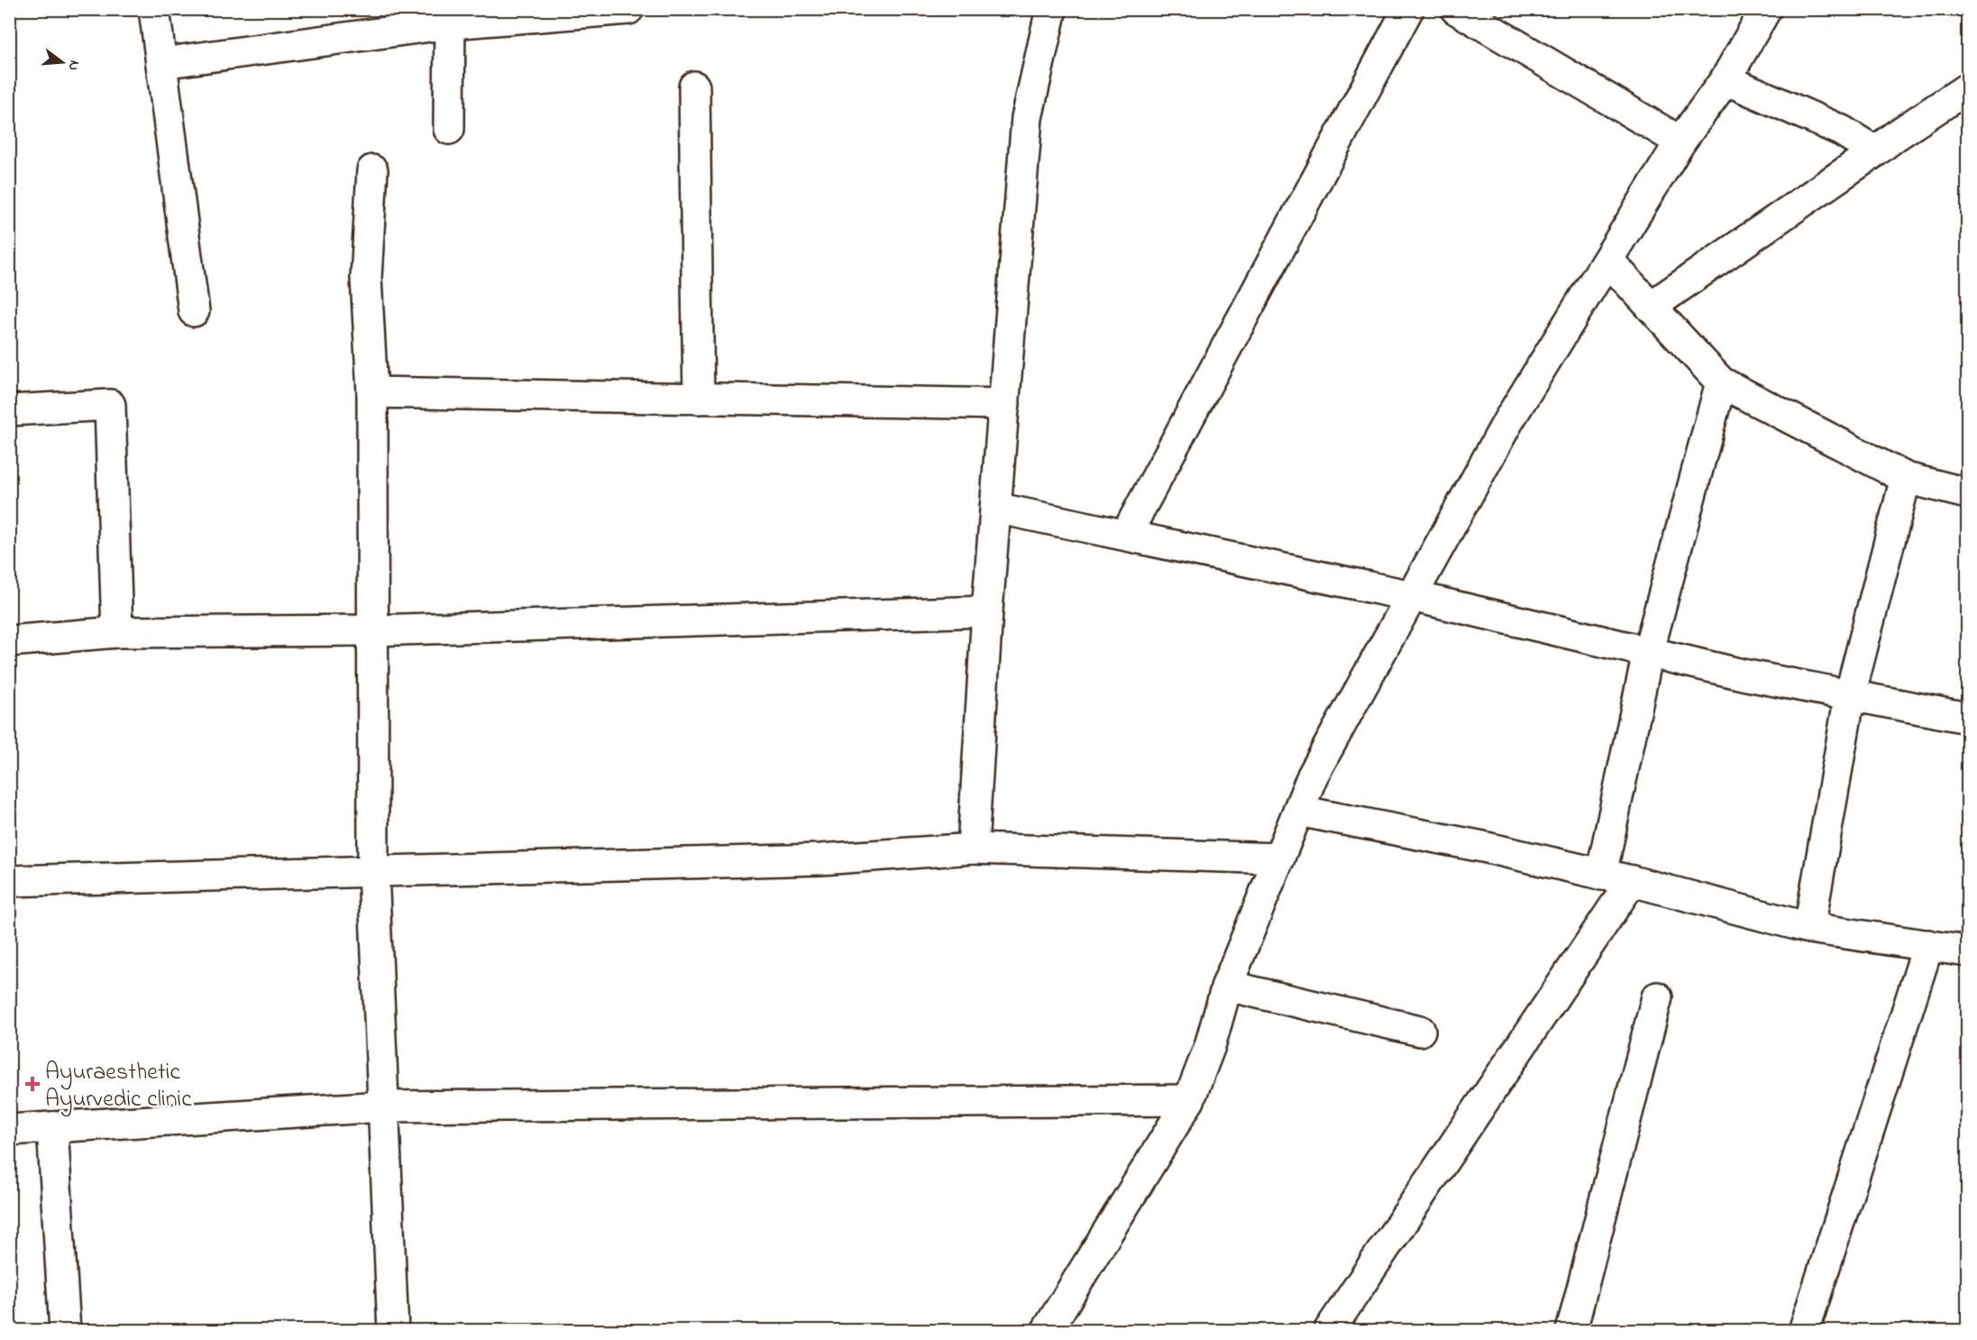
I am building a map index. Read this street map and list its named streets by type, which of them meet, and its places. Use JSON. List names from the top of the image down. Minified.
{"places":{"health":["Ayuraesthetic Ayurvedic clinic"]},"north":"right"}
